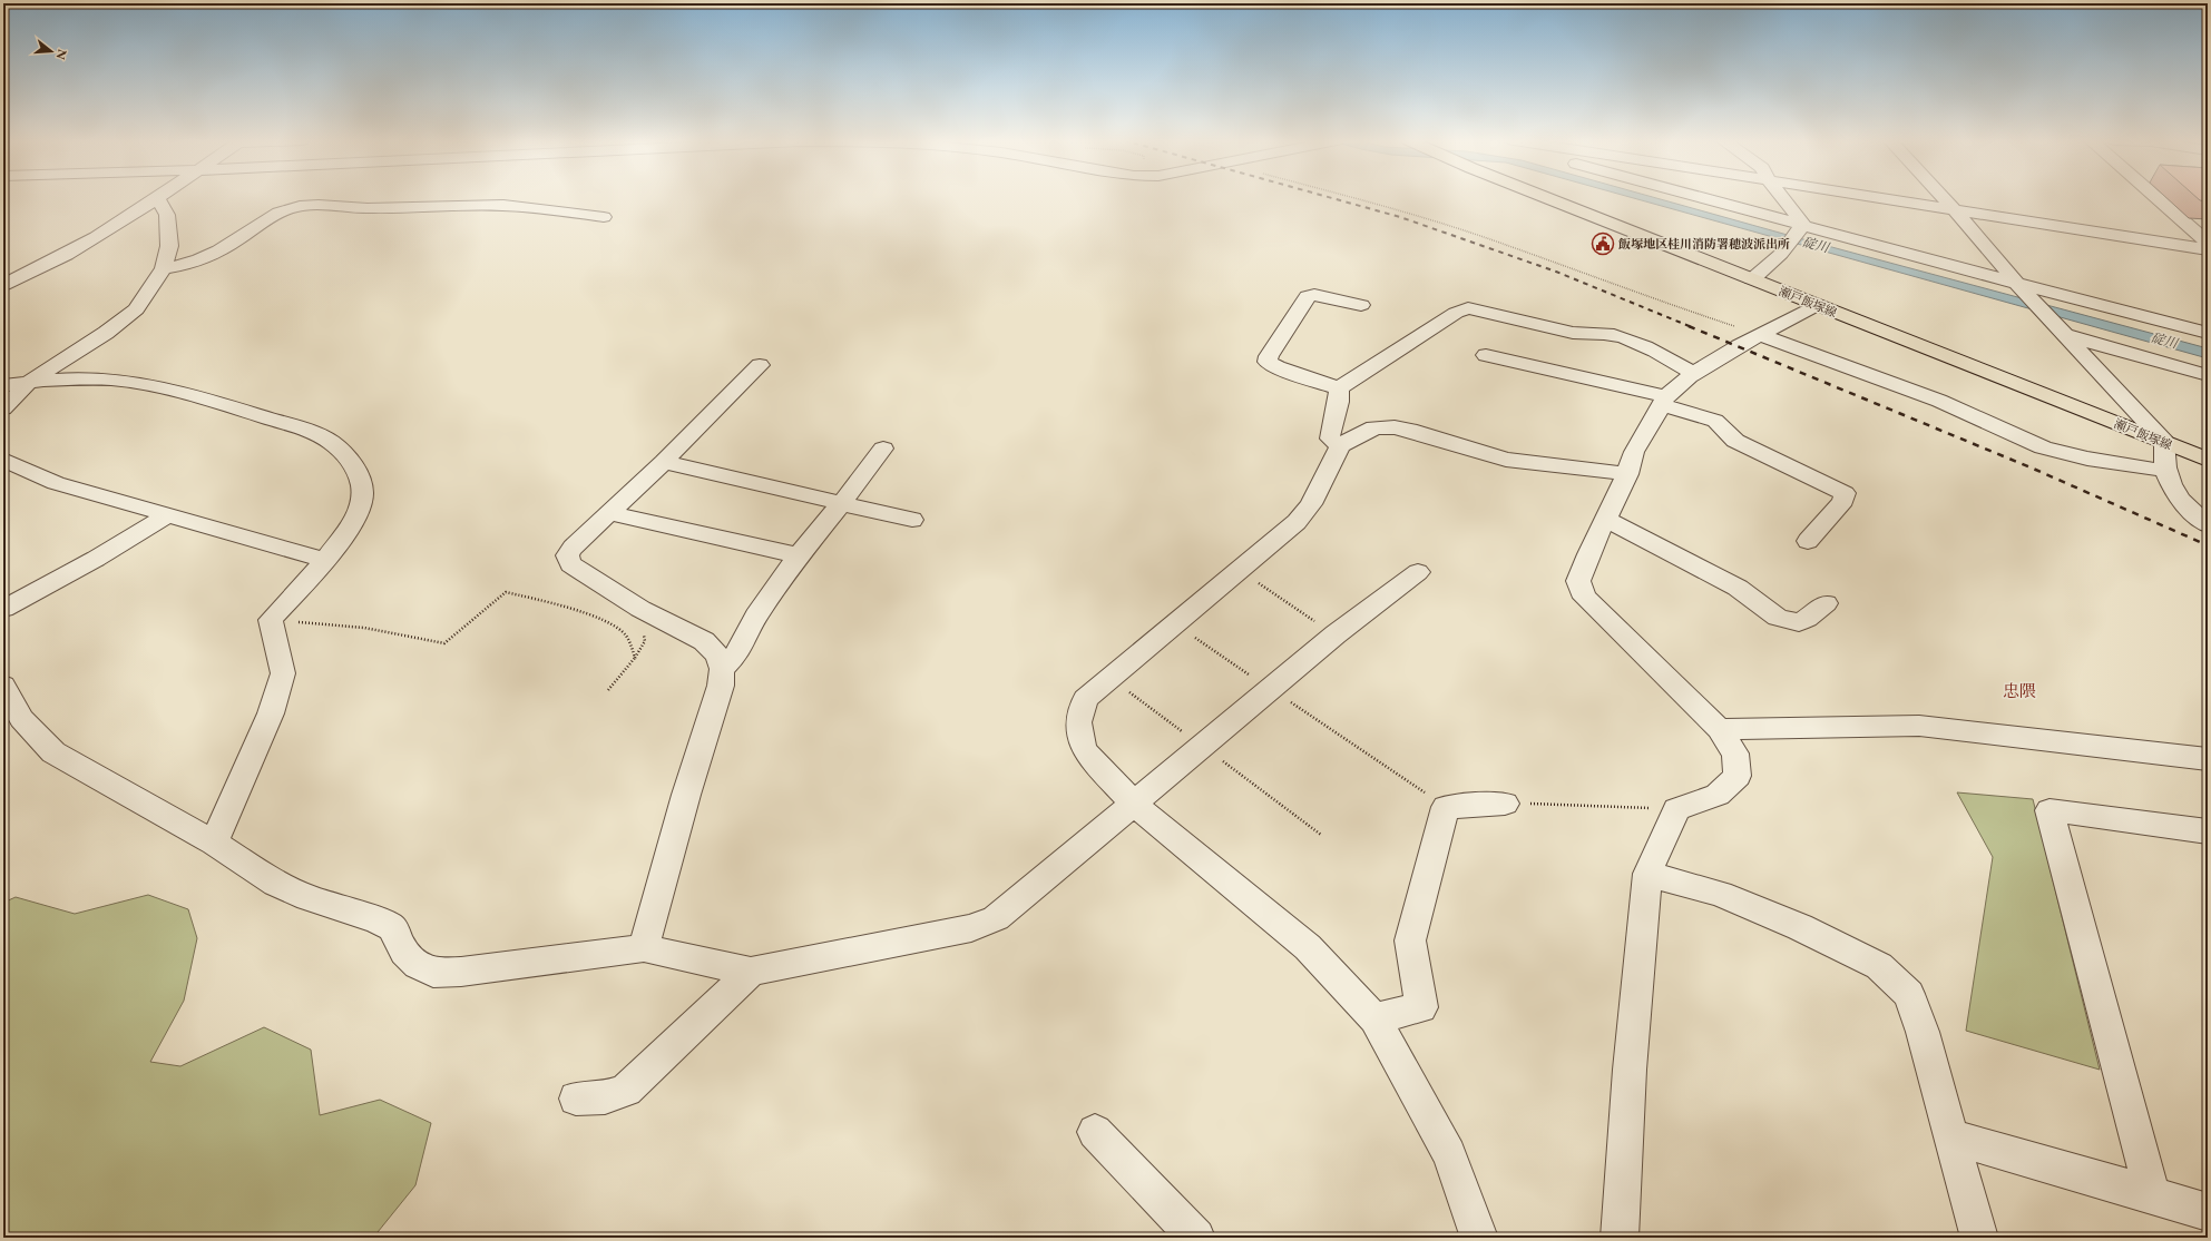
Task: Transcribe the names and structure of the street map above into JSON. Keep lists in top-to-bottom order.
{
  "streets": {
    "main road": ["瀬戸飯塚線"]
  },
  "districts": ["忠隈"],
  "water": ["碇川"],
  "places": {
    "public building": ["飯塚地区桂川消防署穂波派出所"]
  },
  "north": "right"
}
